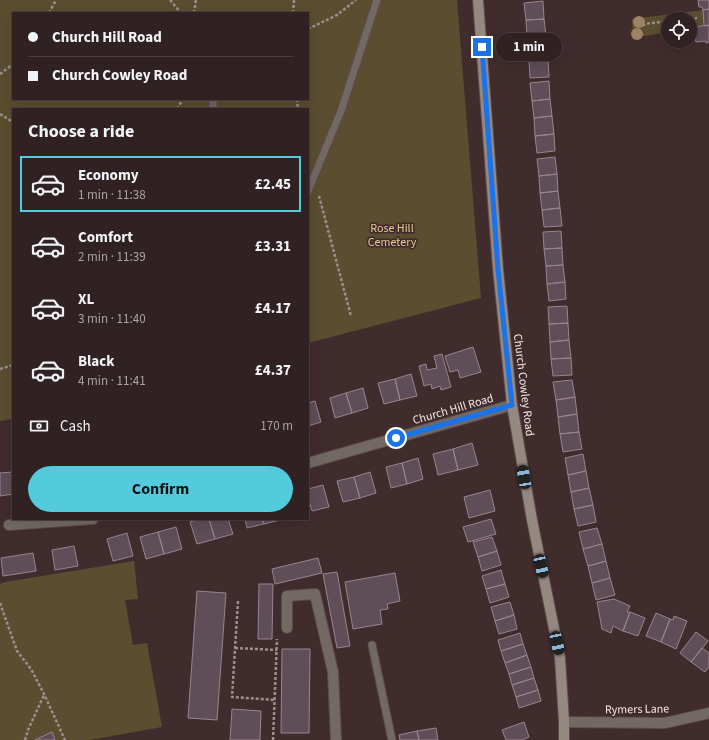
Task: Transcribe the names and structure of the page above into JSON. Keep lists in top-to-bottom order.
{
  "streets": {
    "main road": ["Church Cowley Road"],
    "street": ["Church Hill Road", "Rymers Lane"]
  },
  "crossings": [
    ["Church Cowley Road", "Church Hill Road"],
    ["Church Cowley Road", "Rymers Lane"]
  ],
  "parks": ["Rose Hill Cemetery"],
  "page": {
    "banner": ["Church Hill Road", "Church Cowley Road"],
    "bubble": "1 min",
    "heading": "Choose a ride",
    "list": [
      {
        "name": "Economy",
        "note": "1 min · 11:38",
        "value": "£2.45"
      },
      {
        "name": "Comfort",
        "note": "2 min · 11:39",
        "value": "£3.31"
      },
      {
        "name": "XL",
        "note": "3 min · 11:40",
        "value": "£4.17"
      },
      {
        "name": "Black",
        "note": "4 min · 11:41",
        "value": "£4.37"
      }
    ],
    "pay": ["Cash", "170 m"],
    "buttons": "Confirm"
  }
}
